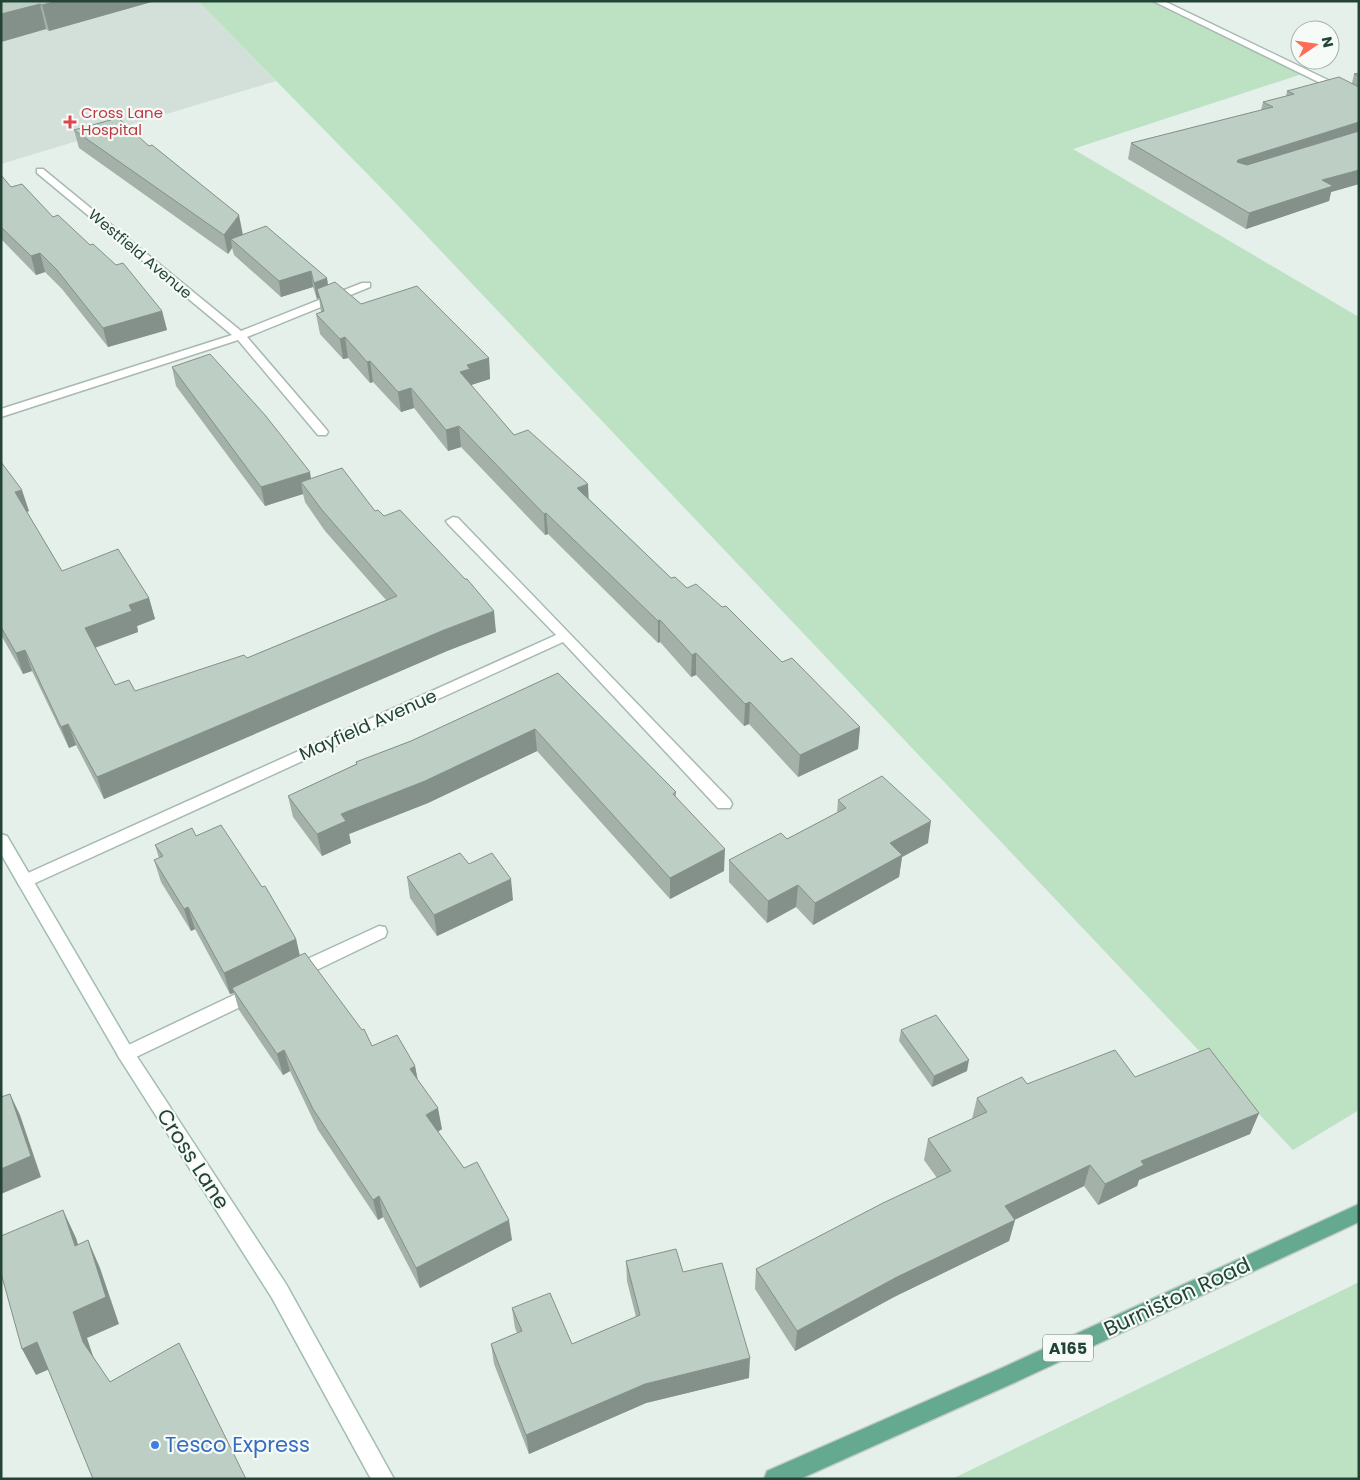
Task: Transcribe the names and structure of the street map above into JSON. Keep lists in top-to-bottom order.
{
  "streets": {
    "main road": ["Burniston Road", "A165"],
    "street": ["Westfield Avenue", "Mayfield Avenue", "Cross Lane"]
  },
  "crossings": [
    ["Mayfield Avenue", "Cross Lane"]
  ],
  "places": {
    "health": ["Cross Lane Hospital"],
    "other": ["Tesco Express"]
  },
  "north": "right"
}
